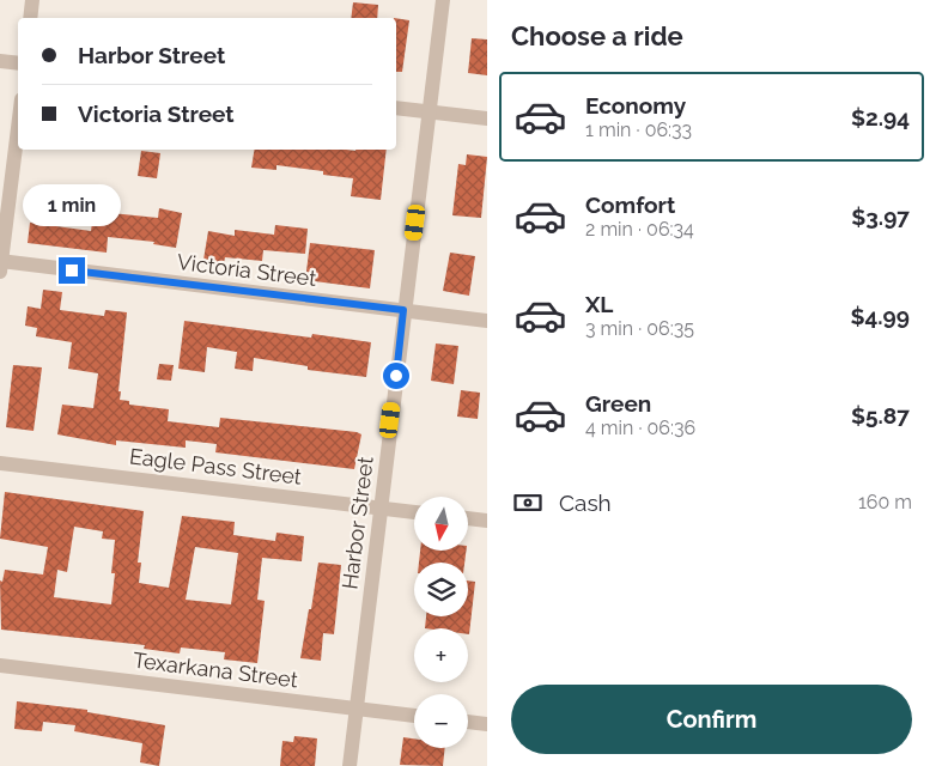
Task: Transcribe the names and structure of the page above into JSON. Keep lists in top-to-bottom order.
{
  "streets": {
    "street": [
      "Victoria Street",
      "Eagle Pass Street",
      "Harbor Street",
      "Texarkana Street"
    ]
  },
  "crossings": [
    ["Victoria Street", "Harbor Street"],
    ["Eagle Pass Street", "Harbor Street"],
    ["Harbor Street", "Texarkana Street"]
  ],
  "north": "bottom",
  "page": {
    "heading": "Choose a ride",
    "banner": ["Harbor Street", "Victoria Street"],
    "list": [
      {
        "name": "Economy",
        "note": "1 min · 06:33",
        "value": "$2.94"
      },
      {
        "name": "Comfort",
        "note": "2 min · 06:34",
        "value": "$3.97"
      },
      {
        "name": "XL",
        "note": "3 min · 06:35",
        "value": "$4.99"
      },
      {
        "name": "Green",
        "note": "4 min · 06:36",
        "value": "$5.87"
      }
    ],
    "bubble": "1 min",
    "pay": ["Cash", "160 m"],
    "map_buttons": ["+", "−"],
    "buttons": "Confirm"
  }
}
